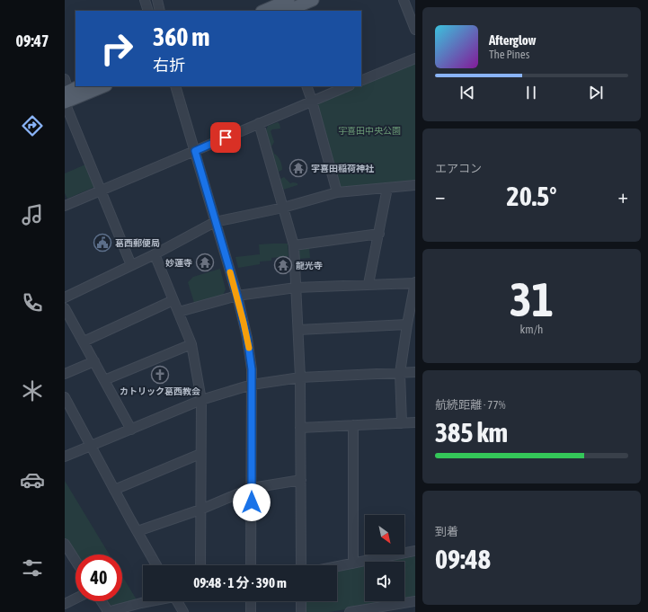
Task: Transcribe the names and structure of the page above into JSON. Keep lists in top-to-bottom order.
{
  "parks": ["宇喜田中央公園"],
  "places": {
    "temple": ["宇喜田稲荷神社", "妙蓮寺", "龍光寺"],
    "public building": ["葛西郵便局"],
    "church": ["カトリック葛西教会"]
  },
  "north": "bottom right",
  "page": {
    "tabs": "09:47",
    "turn": ["360 m", "右折"],
    "song": ["Afterglow", "The Pines"],
    "tile": [
      "エアコン",
      ["31", "km/h"],
      ["航続距離 · 77%", "385 km"],
      ["到着", "09:48"]
    ],
    "heat": ["−", "20.5°", "+"],
    "limit": "40",
    "trip": "09:48 · 1 分 · 390 m"
  }
}
